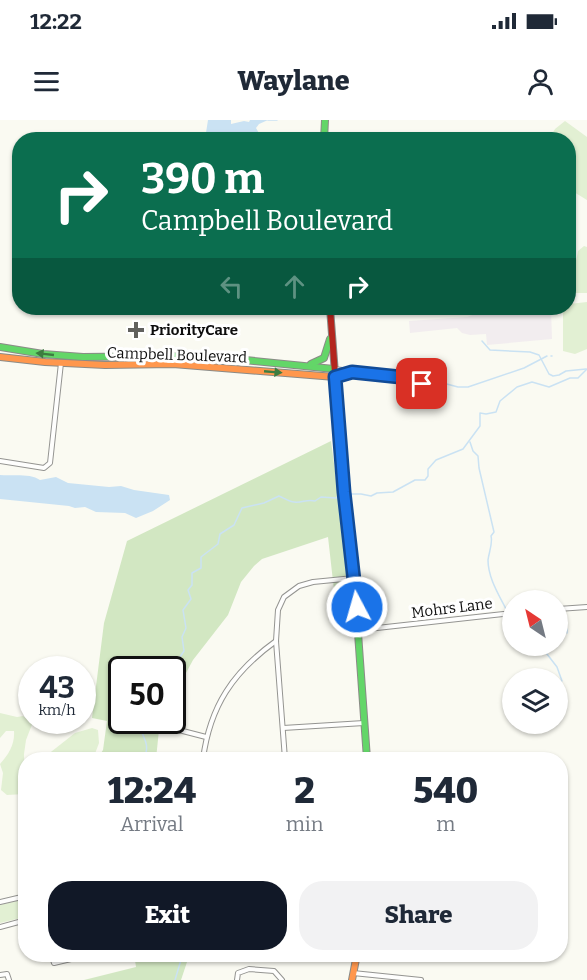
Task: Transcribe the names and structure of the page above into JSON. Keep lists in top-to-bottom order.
{
  "streets": {
    "main road": ["Campbell Boulevard"],
    "street": ["Mohrs Lane"]
  },
  "places": {
    "health": ["PriorityCare"]
  },
  "north": "top left",
  "page": {
    "status": "12:22",
    "header": "Waylane",
    "turn": ["390 m", "Campbell Boulevard"],
    "speed": "43 km/h",
    "limit": "50",
    "eta": [
      "12:24",
      "Arrival",
      "2",
      "min",
      "540",
      "m"
    ],
    "buttons": ["Exit", "Share"]
  }
}
